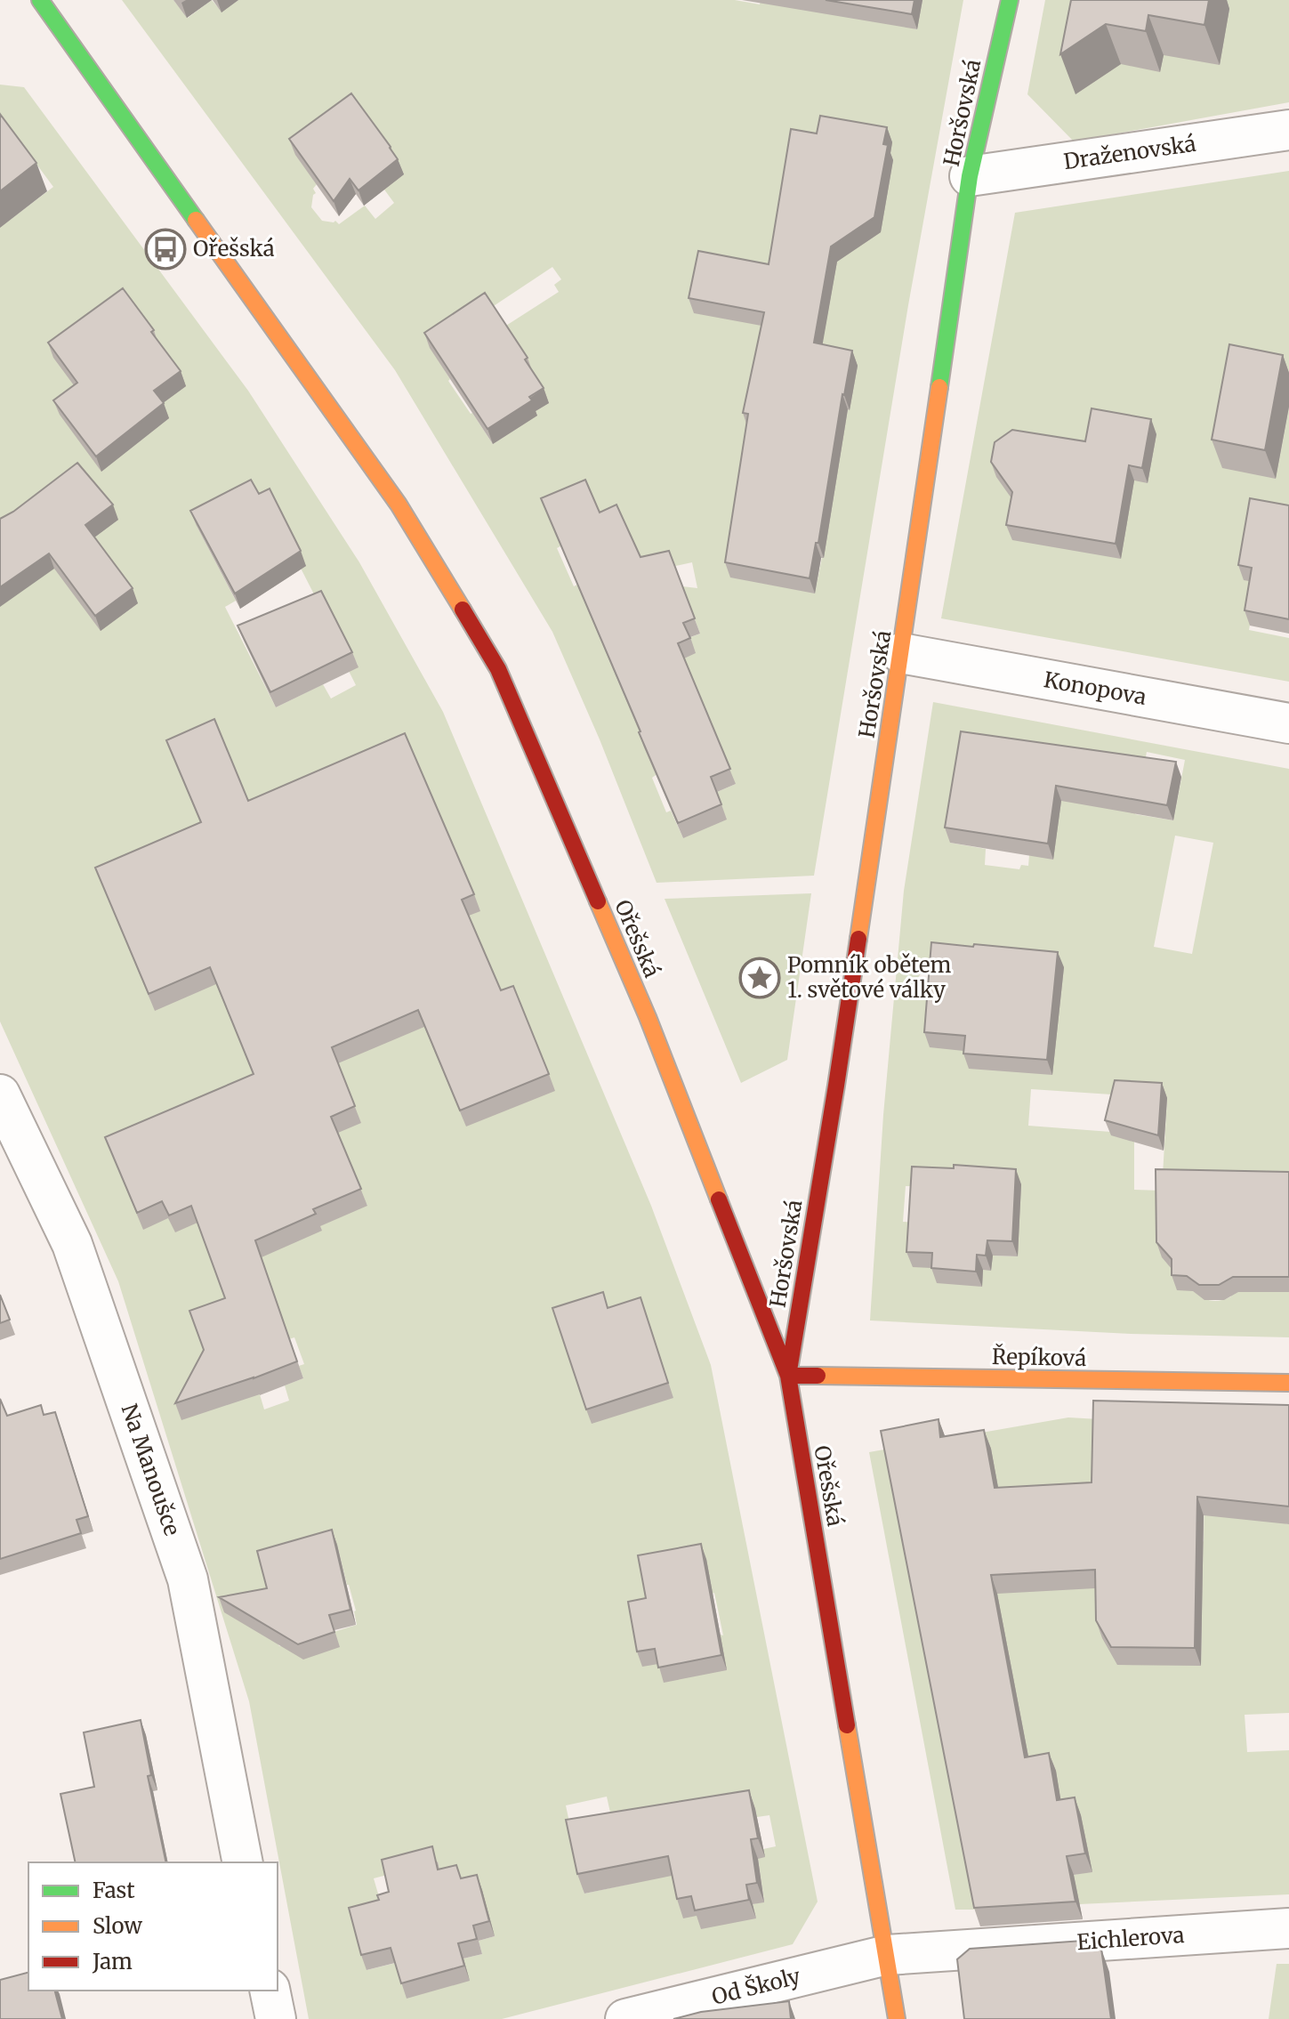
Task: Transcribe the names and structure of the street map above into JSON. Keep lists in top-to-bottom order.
{
  "streets": {
    "street": [
      "Horšovská",
      "Draženovská",
      "Konopova",
      "Ořešská",
      "Řepíková",
      "Na Manoušce",
      "Eichlerova",
      "Od Školy"
    ]
  },
  "crossings": [
    ["Horšovská", "Draženovská"],
    ["Horšovská", "Konopova"],
    ["Horšovská", "Ořešská"],
    ["Horšovská", "Řepíková"],
    ["Ořešská", "Řepíková"],
    ["Ořešská", "Eichlerova"],
    ["Ořešská", "Od Školy"],
    ["Eichlerova", "Od Školy"]
  ],
  "places": {
    "bus stop": ["Ořešská"],
    "place": ["Pomník obětem 1. světové války"]
  },
  "legend": ["Fast", "Slow", "Jam"]
}
